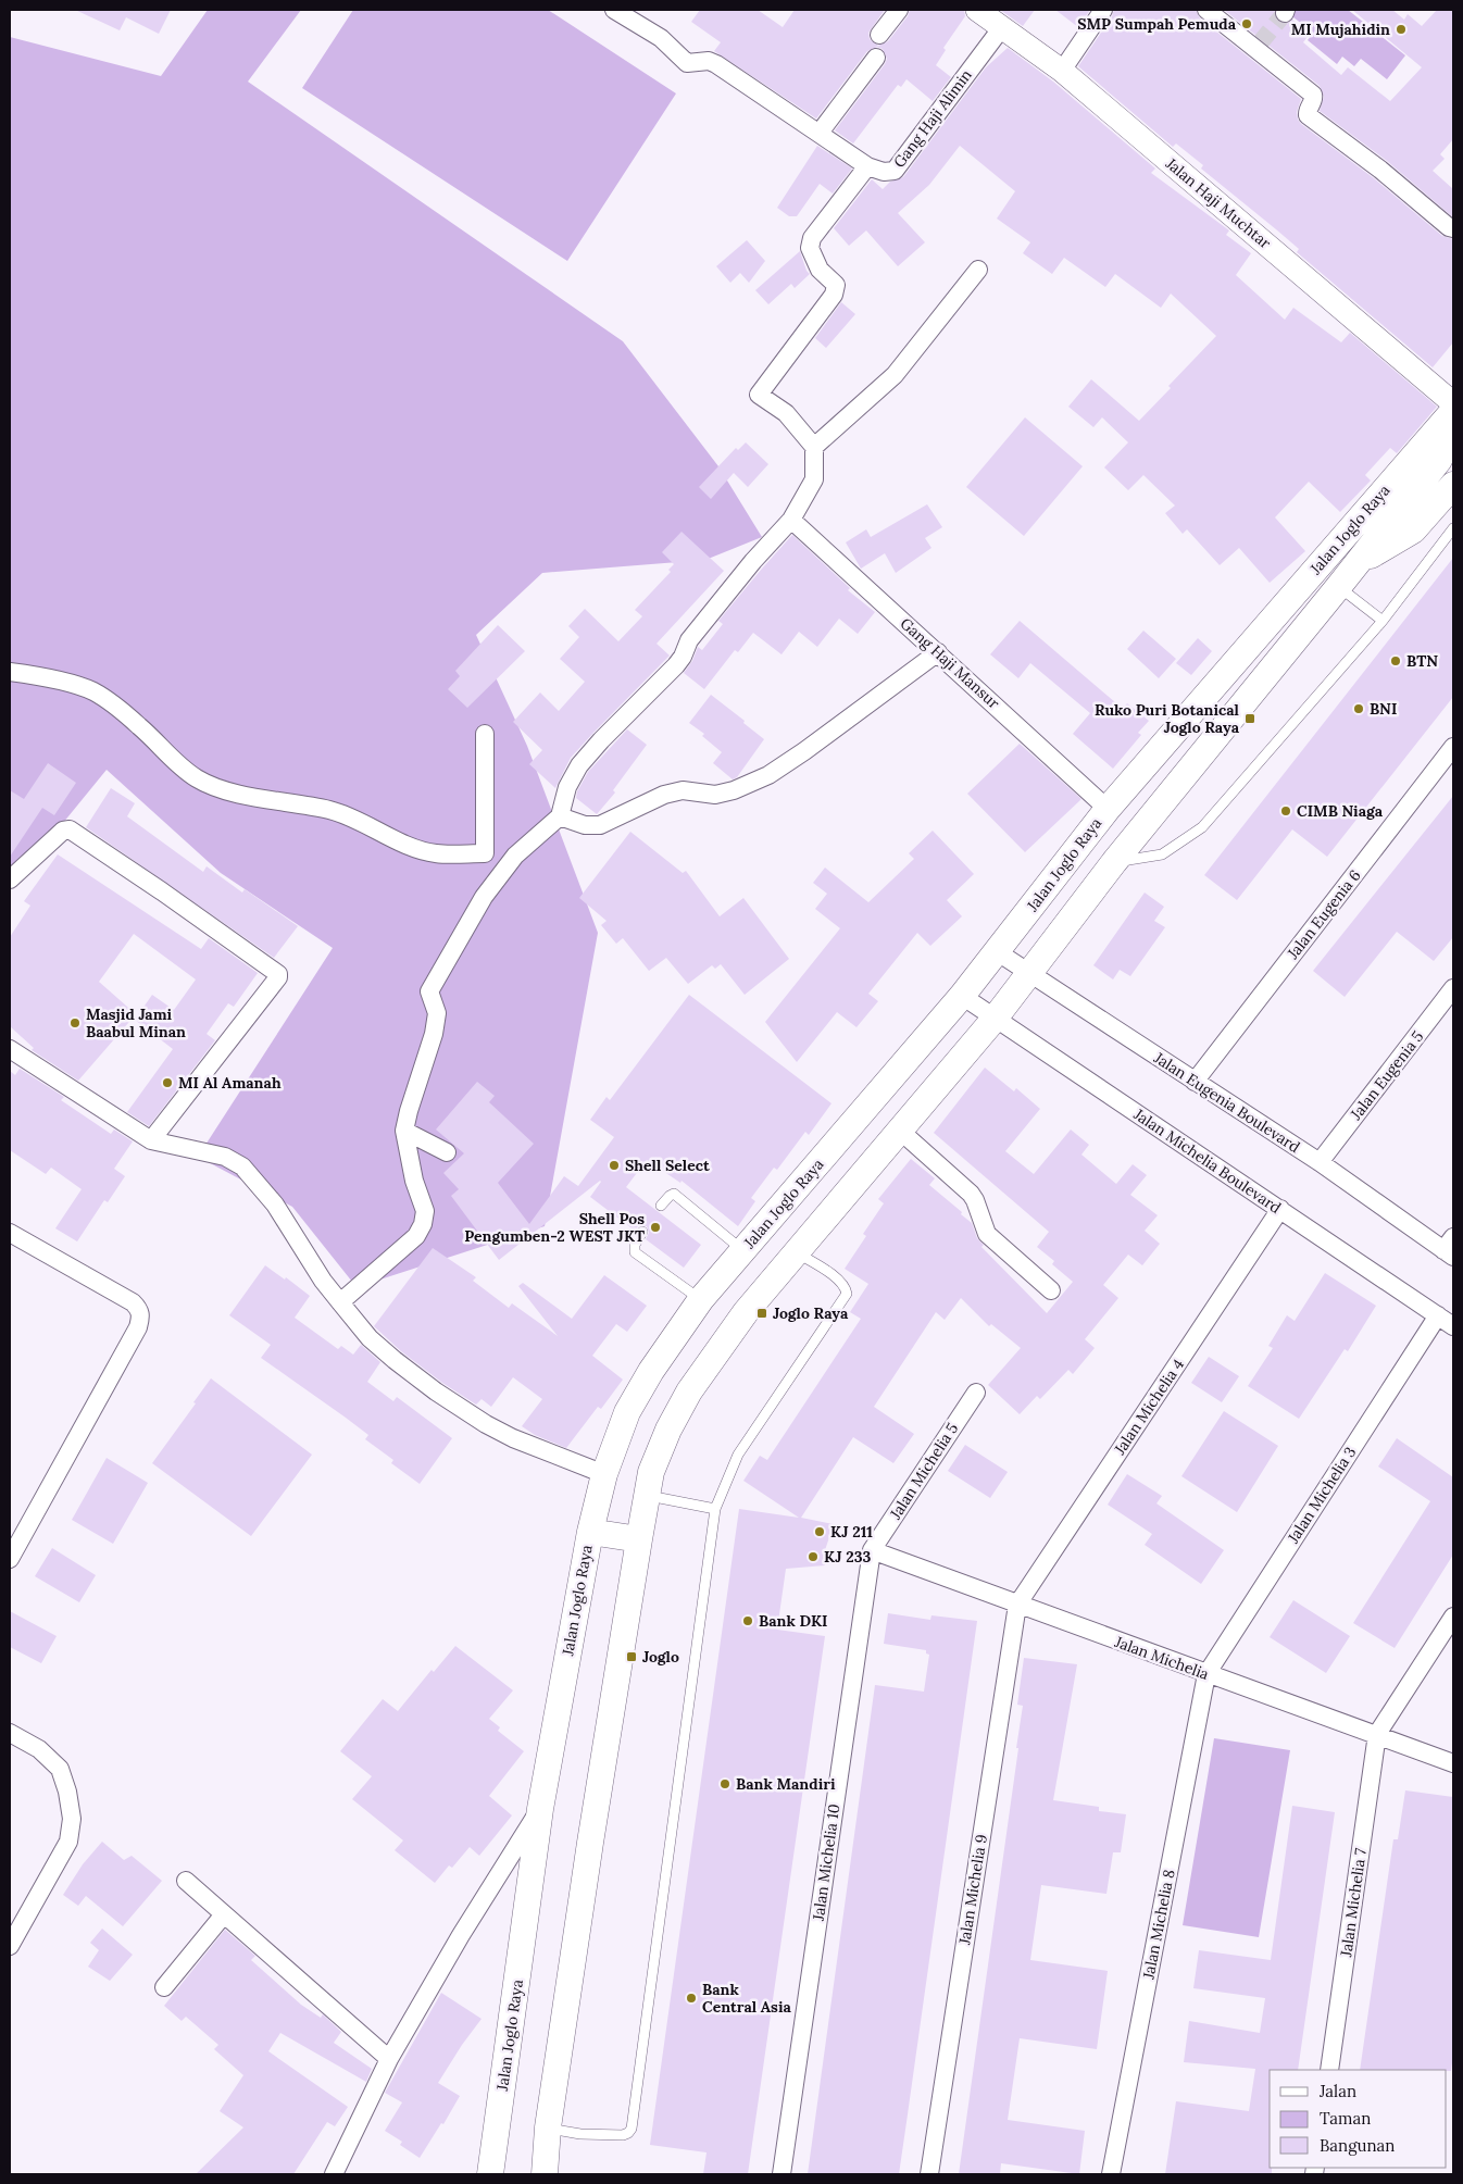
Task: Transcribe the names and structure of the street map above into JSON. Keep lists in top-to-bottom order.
{
  "streets": {
    "main road": ["Jalan Joglo Raya"],
    "street": [
      "Gang Haji Alimin",
      "Jalan Haji Muchtar",
      "Gang Haji Mansur",
      "Jalan Eugenia 6",
      "Jalan Eugenia 5",
      "Jalan Eugenia Boulevard",
      "Jalan Michelia Boulevard",
      "Jalan Michelia 4",
      "Jalan Michelia 5",
      "Jalan Michelia 3",
      "Jalan Michelia",
      "Jalan Michelia 10",
      "Jalan Michelia 9",
      "Jalan Michelia 7",
      "Jalan Michelia 8"
    ]
  },
  "crossings": [
    ["Gang Haji Alimin", "Jalan Haji Muchtar"],
    ["Jalan Joglo Raya", "Gang Haji Mansur"],
    ["Jalan Joglo Raya", "Jalan Eugenia Boulevard"],
    ["Jalan Joglo Raya", "Jalan Michelia Boulevard"],
    ["Jalan Eugenia 6", "Jalan Eugenia Boulevard"],
    ["Jalan Eugenia 5", "Jalan Eugenia Boulevard"],
    ["Jalan Michelia Boulevard", "Jalan Michelia 4"],
    ["Jalan Michelia Boulevard", "Jalan Michelia 3"],
    ["Jalan Michelia 4", "Jalan Michelia"],
    ["Jalan Michelia 4", "Jalan Michelia 9"],
    ["Jalan Michelia 5", "Jalan Michelia"],
    ["Jalan Michelia 5", "Jalan Michelia 10"],
    ["Jalan Michelia 3", "Jalan Michelia"],
    ["Jalan Michelia 3", "Jalan Michelia 8"],
    ["Jalan Michelia", "Jalan Michelia 10"],
    ["Jalan Michelia", "Jalan Michelia 9"],
    ["Jalan Michelia", "Jalan Michelia 7"],
    ["Jalan Michelia", "Jalan Michelia 8"]
  ],
  "places": {
    "other": [
      "SMP Sumpah Pemuda",
      "MI Mujahidin",
      "BTN",
      "BNI",
      "CIMB Niaga",
      "Masjid Jami Baabul Minan",
      "MI Al Amanah",
      "Shell Select",
      "Shell Pos Pengumben-2 WEST JKT",
      "KJ 211",
      "KJ 233",
      "Bank DKI",
      "Bank Mandiri",
      "Bank Central Asia"
    ],
    "transit": ["Ruko Puri Botanical Joglo Raya", "Joglo Raya", "Joglo"]
  },
  "legend": ["Jalan", "Taman", "Bangunan"]
}
